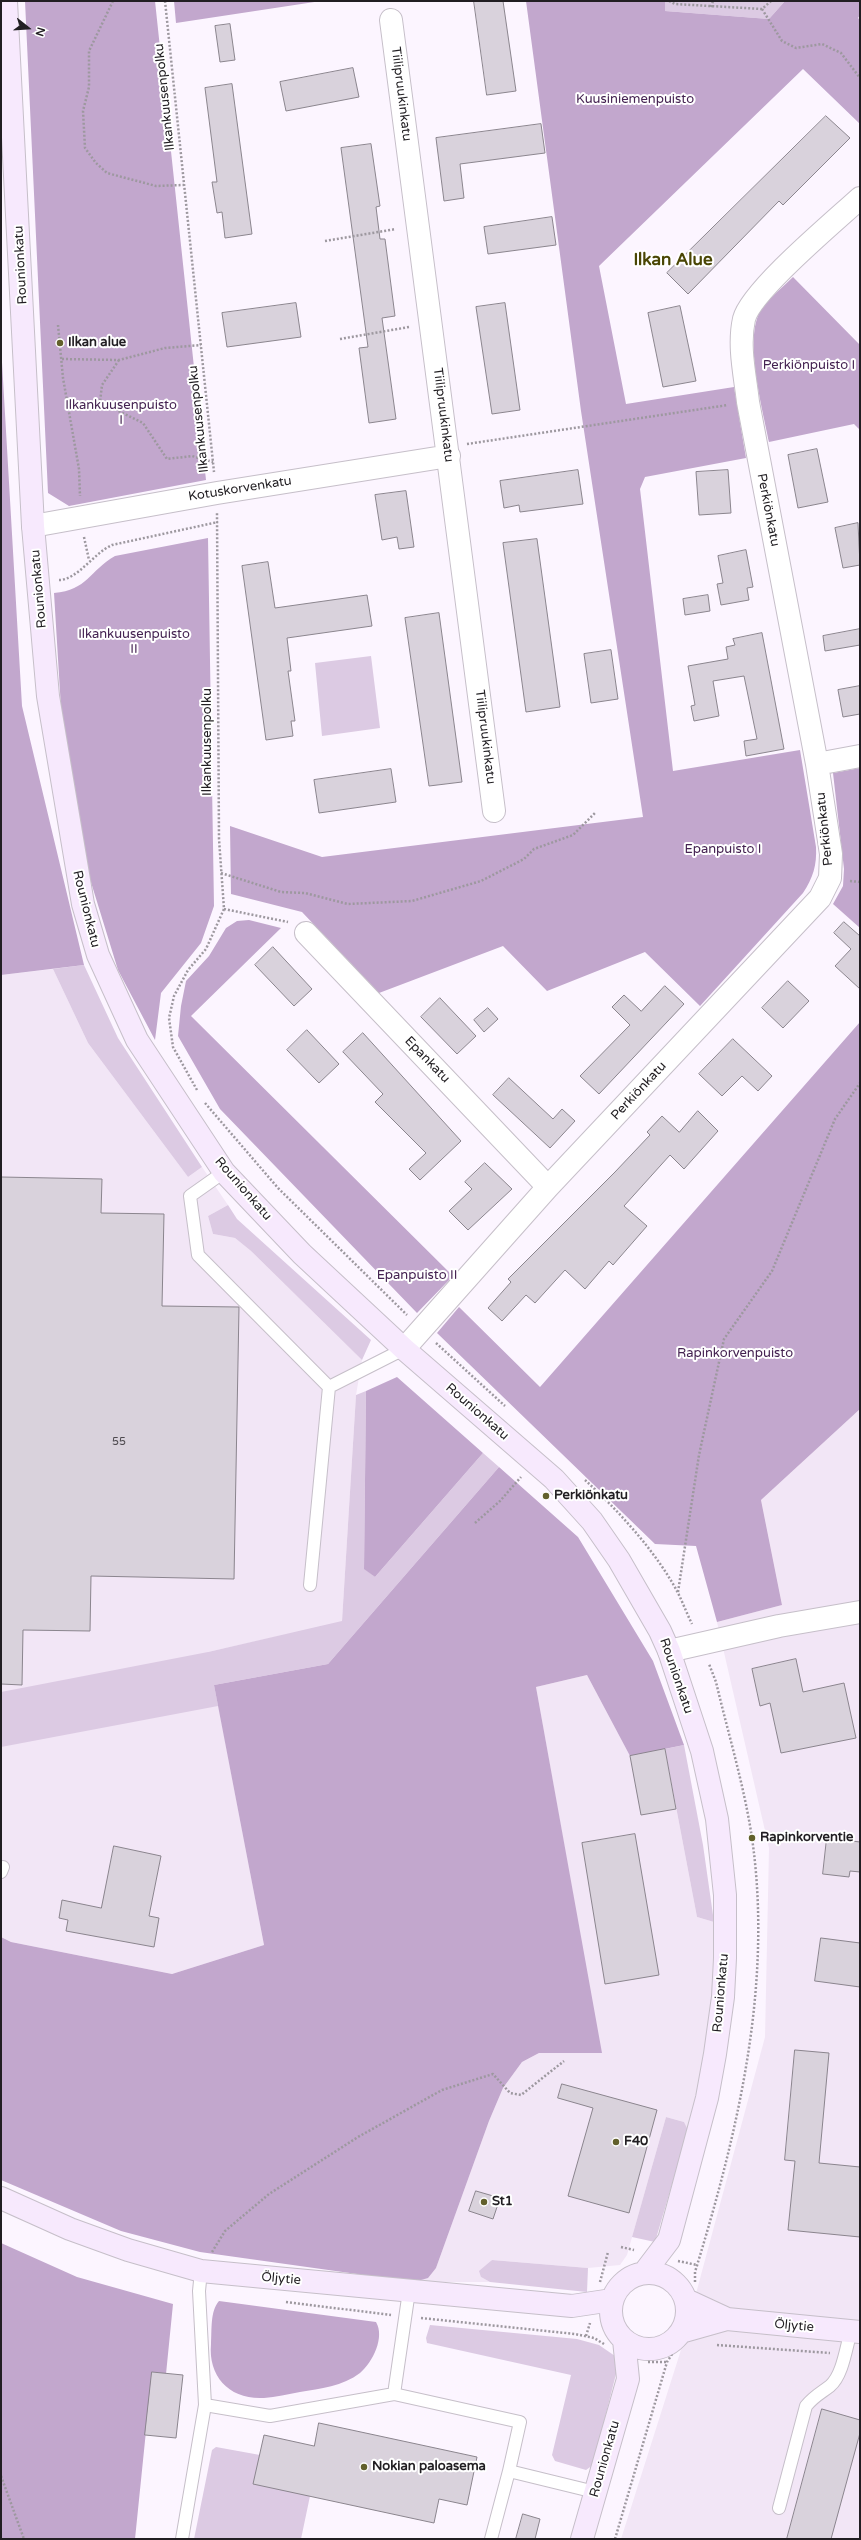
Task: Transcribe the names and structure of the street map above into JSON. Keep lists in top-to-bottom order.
{
  "streets": {
    "main road": ["Rounionkatu", "Öljytie"],
    "street": [
      "Tiilipruukinkatu",
      "Kotuskorvenkatu",
      "Perkiönkatu",
      "Epankatu"
    ],
    "path": ["Ilkankuusenpolku"]
  },
  "crossings": [
    ["Tiilipruukinkatu", "Kotuskorvenkatu"],
    ["Ilkankuusenpolku", "Kotuskorvenkatu"],
    ["Rounionkatu", "Kotuskorvenkatu"],
    ["Rounionkatu", "Perkiönkatu"],
    ["Rounionkatu", "Öljytie"],
    ["Perkiönkatu", "Epankatu"]
  ],
  "districts": ["Ilkan Alue"],
  "parks": [
    "Kuusiniemenpuisto",
    "Perkiönpuisto I",
    "Ilkankuusenpuisto I",
    "Ilkankuusenpuisto II",
    "Epanpuisto I",
    "Epanpuisto II",
    "Rapinkorvenpuisto"
  ],
  "places": [
    "Ilkan alue",
    "Perkiönkatu",
    "Rapinkorventie",
    "F40",
    "St1",
    "Nokian paloasema"
  ],
  "house_numbers": ["55"],
  "north": "right"
}
